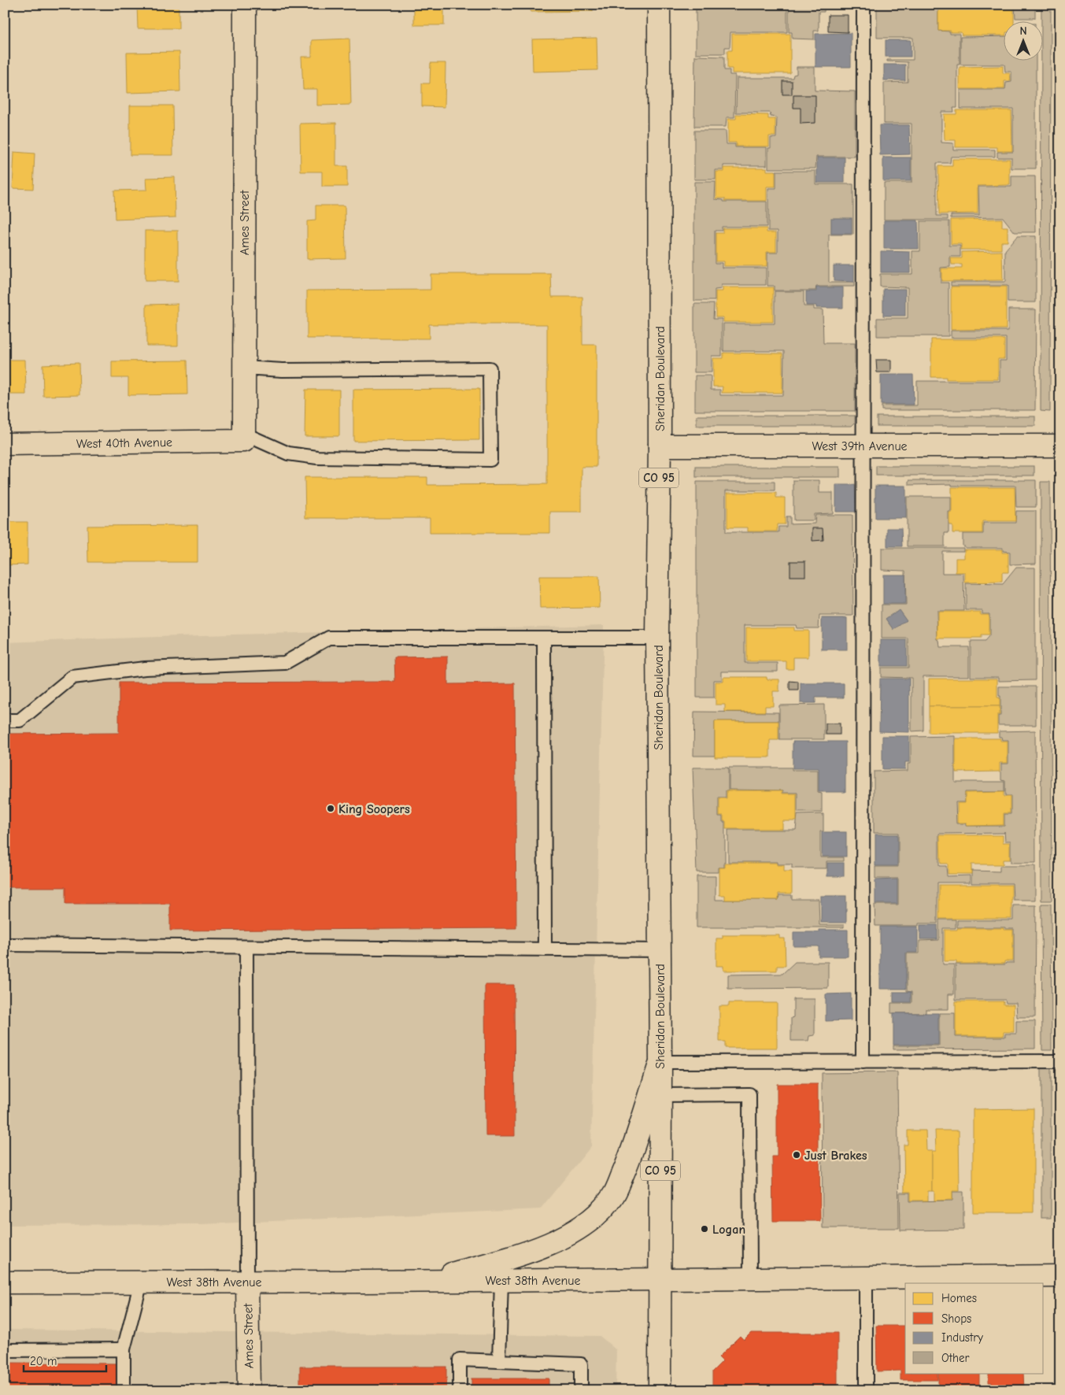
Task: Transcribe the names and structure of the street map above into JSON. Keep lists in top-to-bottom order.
{
  "streets": {
    "main road": [
      "Ames Street",
      "Sheridan Boulevard",
      "West 40th Avenue",
      "West 39th Avenue",
      "CO 95",
      "West 38th Avenue"
    ]
  },
  "crossings": [
    ["Ames Street", "West 40th Avenue"],
    ["Ames Street", "West 38th Avenue"],
    ["Sheridan Boulevard", "West 39th Avenue"],
    ["Sheridan Boulevard", "West 38th Avenue"]
  ],
  "places": ["King Soopers", "Just Brakes", "Logan"],
  "legend": [
    "Homes",
    "Shops",
    "Industry",
    "Other"
  ],
  "scale_bar": "20 m",
  "north": "top"
}
